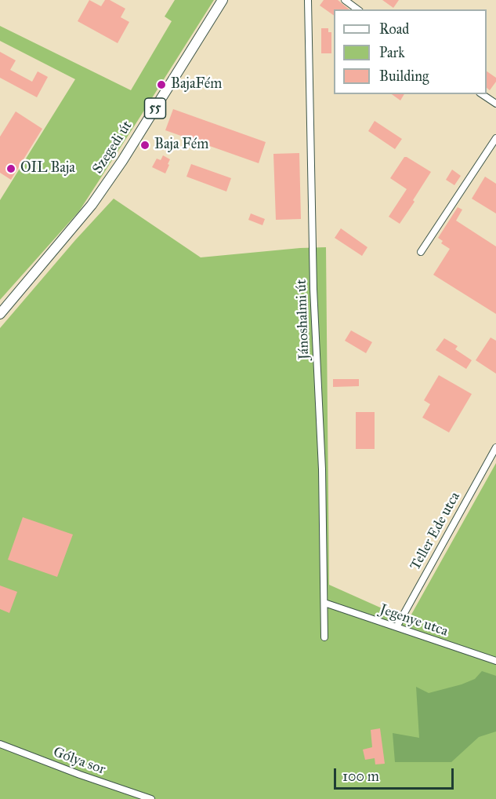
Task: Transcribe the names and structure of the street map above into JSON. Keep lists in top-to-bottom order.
{
  "streets": {
    "main road": ["55", "Szegedi út"],
    "street": [
      "Jánoshalmi út",
      "Teller Ede utca",
      "Jegenye utca",
      "Gólya sor"
    ]
  },
  "crossings": [
    ["Jánoshalmi út", "Jegenye utca"],
    ["Teller Ede utca", "Jegenye utca"]
  ],
  "places": ["BajaFém", "Baja Fém", "OIL Baja"],
  "legend": ["Road", "Park", "Building"],
  "scale_bar": "100 m"
}
